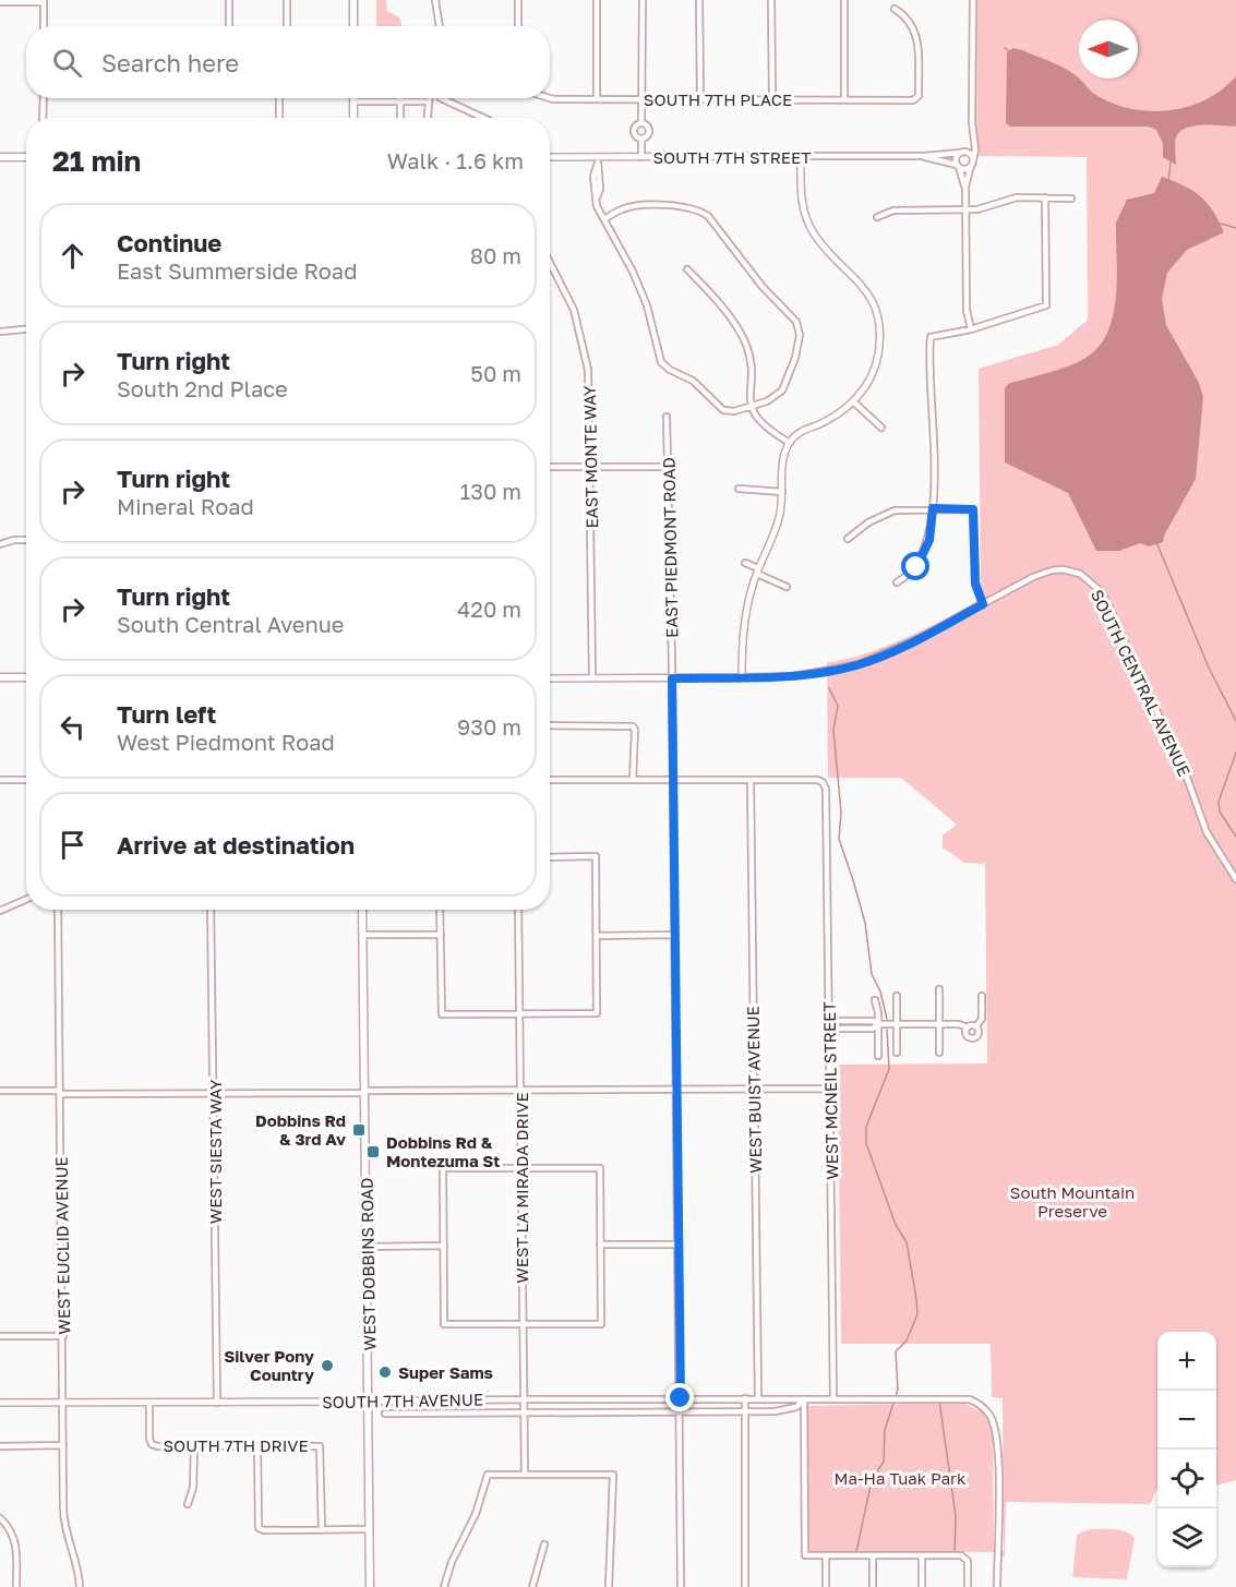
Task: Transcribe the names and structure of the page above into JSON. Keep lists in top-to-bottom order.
{
  "streets": {
    "main road": ["WEST DOBBINS ROAD"],
    "street": [
      "SOUTH 7TH PLACE",
      "SOUTH 7TH STREET",
      "EAST MONTE WAY",
      "EAST PIEDMONT ROAD",
      "SOUTH CENTRAL AVENUE",
      "WEST BUIST AVENUE",
      "WEST MCNEIL STREET",
      "WEST SIESTA WAY",
      "WEST LA MIRADA DRIVE",
      "WEST EUCLID AVENUE",
      "SOUTH 7TH AVENUE",
      "SOUTH 7TH DRIVE"
    ]
  },
  "crossings": [
    ["EAST MONTE WAY", "SOUTH CENTRAL AVENUE"],
    ["EAST PIEDMONT ROAD", "SOUTH CENTRAL AVENUE"],
    ["EAST PIEDMONT ROAD", "SOUTH 7TH AVENUE"],
    ["WEST BUIST AVENUE", "WEST MCNEIL STREET"],
    ["WEST BUIST AVENUE", "SOUTH 7TH AVENUE"],
    ["WEST MCNEIL STREET", "SOUTH 7TH AVENUE"],
    ["WEST SIESTA WAY", "SOUTH 7TH AVENUE"],
    ["WEST LA MIRADA DRIVE", "SOUTH 7TH AVENUE"],
    ["WEST EUCLID AVENUE", "SOUTH 7TH AVENUE"],
    ["WEST DOBBINS ROAD", "SOUTH 7TH AVENUE"],
    ["SOUTH 7TH AVENUE", "SOUTH 7TH DRIVE"]
  ],
  "parks": ["South Mountain Preserve", "Ma-Ha Tuak Park"],
  "places": {
    "transit": ["Dobbins Rd & 3rd Av", "Dobbins Rd & Montezuma St"],
    "other": ["Silver Pony Country", "Super Sams"]
  },
  "north": "left",
  "page": {
    "search": "Search here",
    "heading": ["21 min", "Walk · 1.6 km"],
    "list": [
      ["Continue", "East Summerside Road", "80 m"],
      ["Turn right", "South 2nd Place", "50 m"],
      ["Turn right", "Mineral Road", "130 m"],
      ["Turn right", "South Central Avenue", "420 m"],
      ["Turn left", "West Piedmont Road", "930 m"],
      "Arrive at destination"
    ],
    "map_buttons": ["+", "−"]
  }
}
